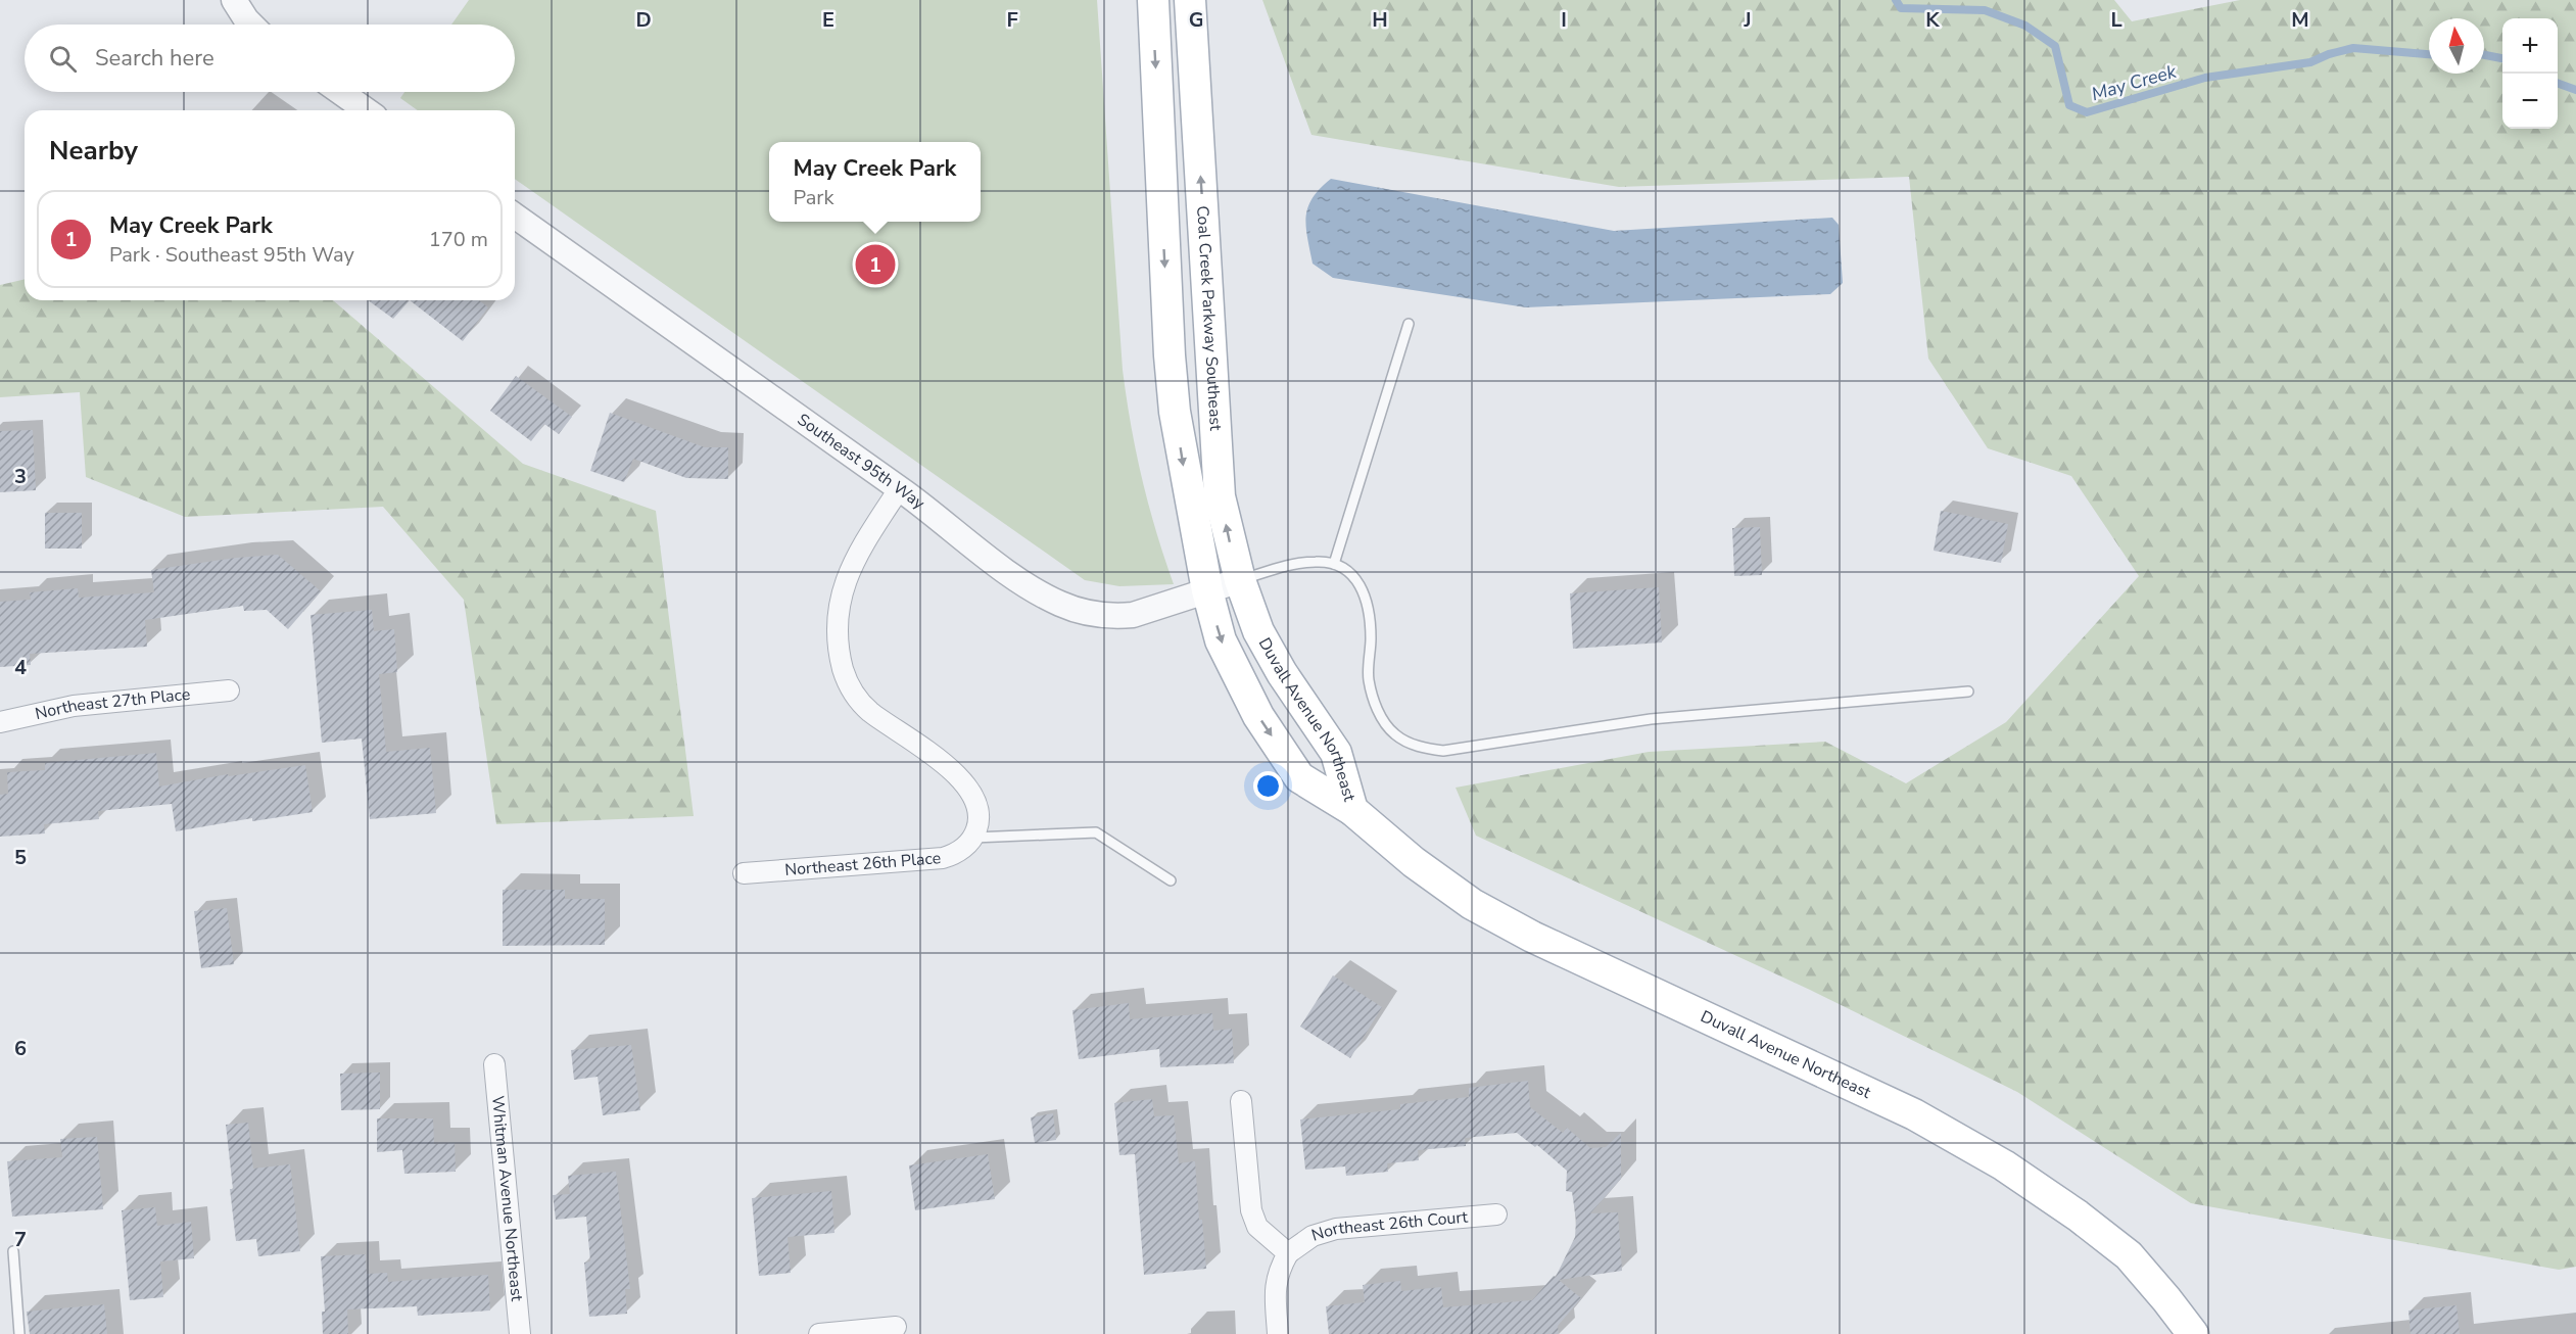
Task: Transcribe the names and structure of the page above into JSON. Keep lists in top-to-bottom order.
{
  "streets": {
    "main road": ["Coal Creek Parkway Southeast", "Duvall Avenue Northeast"],
    "street": [
      "Southeast 95th Way",
      "Northeast 27th Place",
      "Northeast 26th Place",
      "Whitman Avenue Northeast",
      "Northeast 26th Court"
    ]
  },
  "crossings": [
    ["Coal Creek Parkway Southeast", "Southeast 95th Way"],
    ["Coal Creek Parkway Southeast", "Duvall Avenue Northeast"],
    ["Southeast 95th Way", "Duvall Avenue Northeast"]
  ],
  "water": ["May Creek"],
  "north": "top",
  "page": {
    "map_buttons": ["+", "−"],
    "search": "Search here",
    "heading": "Nearby",
    "popup": ["May Creek Park", "Park"],
    "list": [
      {
        "mark": "1",
        "name": "May Creek Park",
        "note": "Park · Southeast 95th Way",
        "value": "170 m"
      }
    ],
    "pins": "1"
  },
  "grid": {
    "columns": [
      "D",
      "E",
      "F",
      "G",
      "H",
      "I",
      "J",
      "K",
      "L",
      "M"
    ],
    "rows": [
      "3",
      "4",
      "5",
      "6",
      "7"
    ]
  }
}
